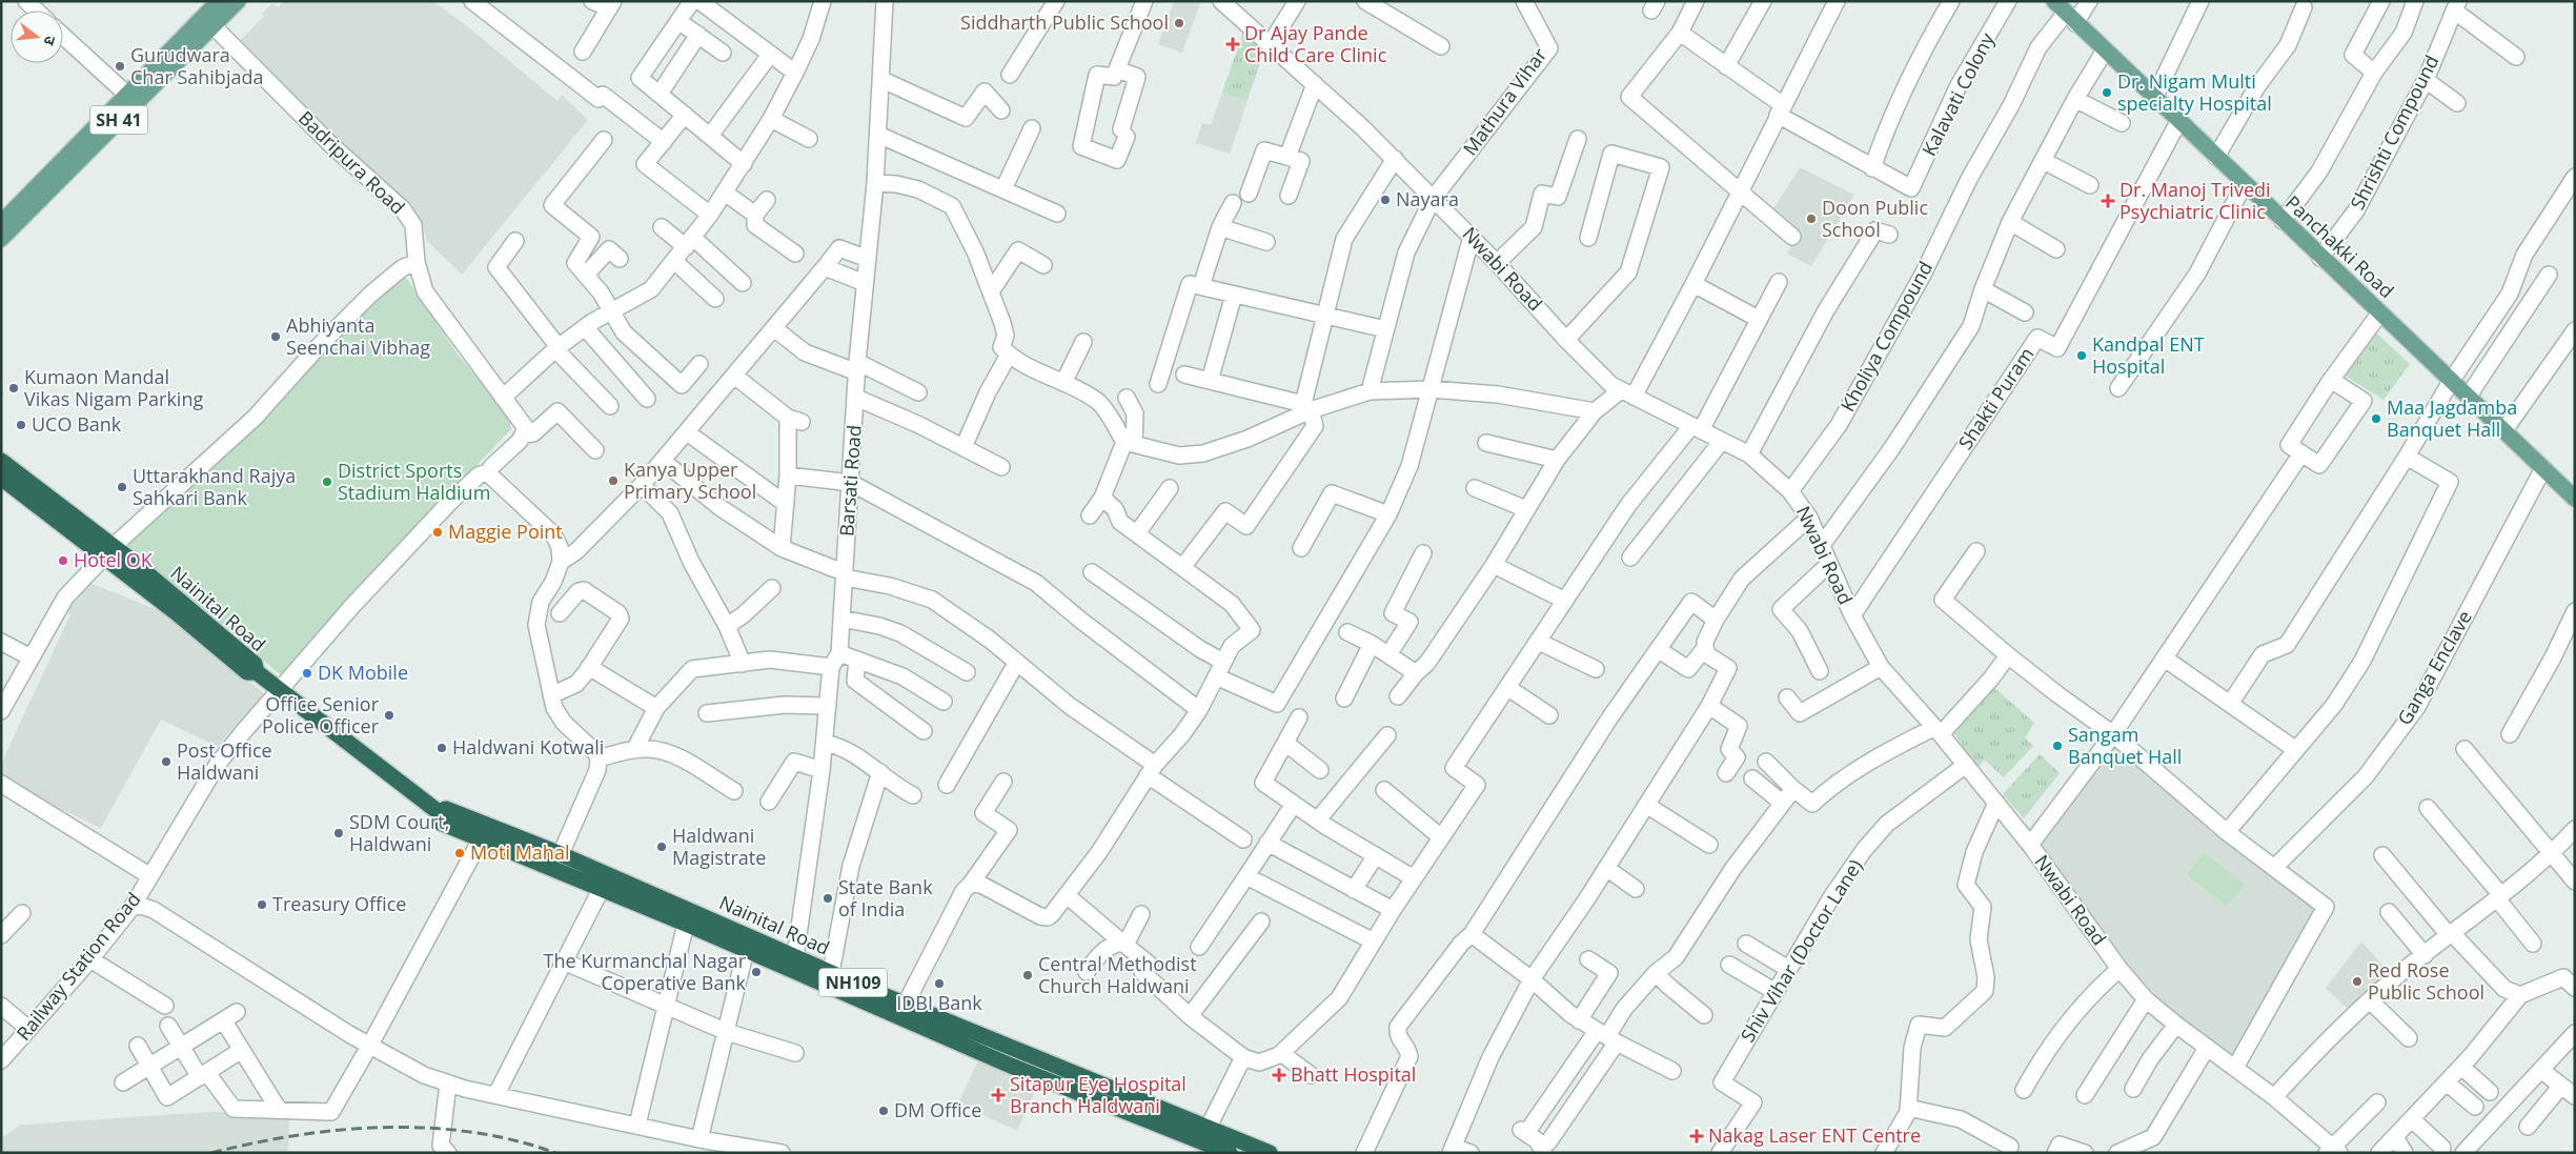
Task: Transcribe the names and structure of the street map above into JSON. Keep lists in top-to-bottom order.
{
  "streets": {
    "highway": ["Nainital Road", "NH109"],
    "main road": ["SH 41", "Panchakki Road"],
    "street": [
      "Kalavati Colony",
      "Mathura Vihar",
      "Shrishti Compound",
      "Badripura Road",
      "Nwabi Road",
      "Kholiya Compound",
      "Shakti Puram",
      "Barsati Road",
      "Ganga Enclave",
      "Shiv Vihar (Doctor Lane)",
      "Railway Station Road"
    ]
  },
  "crossings": [
    ["Mathura Vihar", "Nwabi Road"],
    ["SH 41", "Badripura Road"],
    ["Shrishti Compound", "Panchakki Road"],
    ["Panchakki Road", "Kholiya Compound"],
    ["Panchakki Road", "Shakti Puram"],
    ["Panchakki Road", "Ganga Enclave"],
    ["Nwabi Road", "Kholiya Compound"],
    ["Nwabi Road", "Shakti Puram"],
    ["Nwabi Road", "Shiv Vihar (Doctor Lane)"],
    ["Barsati Road", "Nainital Road"],
    ["Nainital Road", "Railway Station Road"]
  ],
  "places": {
    "other": [
      "Siddharth Public School",
      "Gurudwara Char Sahibjada",
      "Dr. Nigam Multi specialty Hospital",
      "Nayara",
      "Doon Public School",
      "Abhiyanta Seenchai Vibhag",
      "Kandpal ENT Hospital",
      "Kumaon Mandal Vikas Nigam Parking",
      "Maa Jagdamba Banquet Hall",
      "UCO Bank",
      "Kanya Upper Primary School",
      "District Sports Stadium Haldium",
      "Uttarakhand Rajya Sahkari Bank",
      "Maggie Point",
      "Hotel OK",
      "DK Mobile",
      "Office Senior Police Officer",
      "Sangam Banquet Hall",
      "Haldwani Kotwali",
      "Post Office Haldwani",
      "SDM Court, Haldwani",
      "Haldwani Magistrate",
      "Moti Mahal",
      "State Bank of India",
      "Treasury Office",
      "The Kurmanchal Nagar Coperative Bank",
      "Central Methodist Church Haldwani",
      "Red Rose Public School",
      "IDBI Bank",
      "DM Office"
    ],
    "health": [
      "Dr Ajay Pande Child Care Clinic",
      "Dr. Manoj Trivedi Psychiatric Clinic",
      "Bhatt Hospital",
      "Sitapur Eye Hospital Branch Haldwani",
      "Nakag Laser ENT Centre"
    ]
  },
  "north": "right"
}
